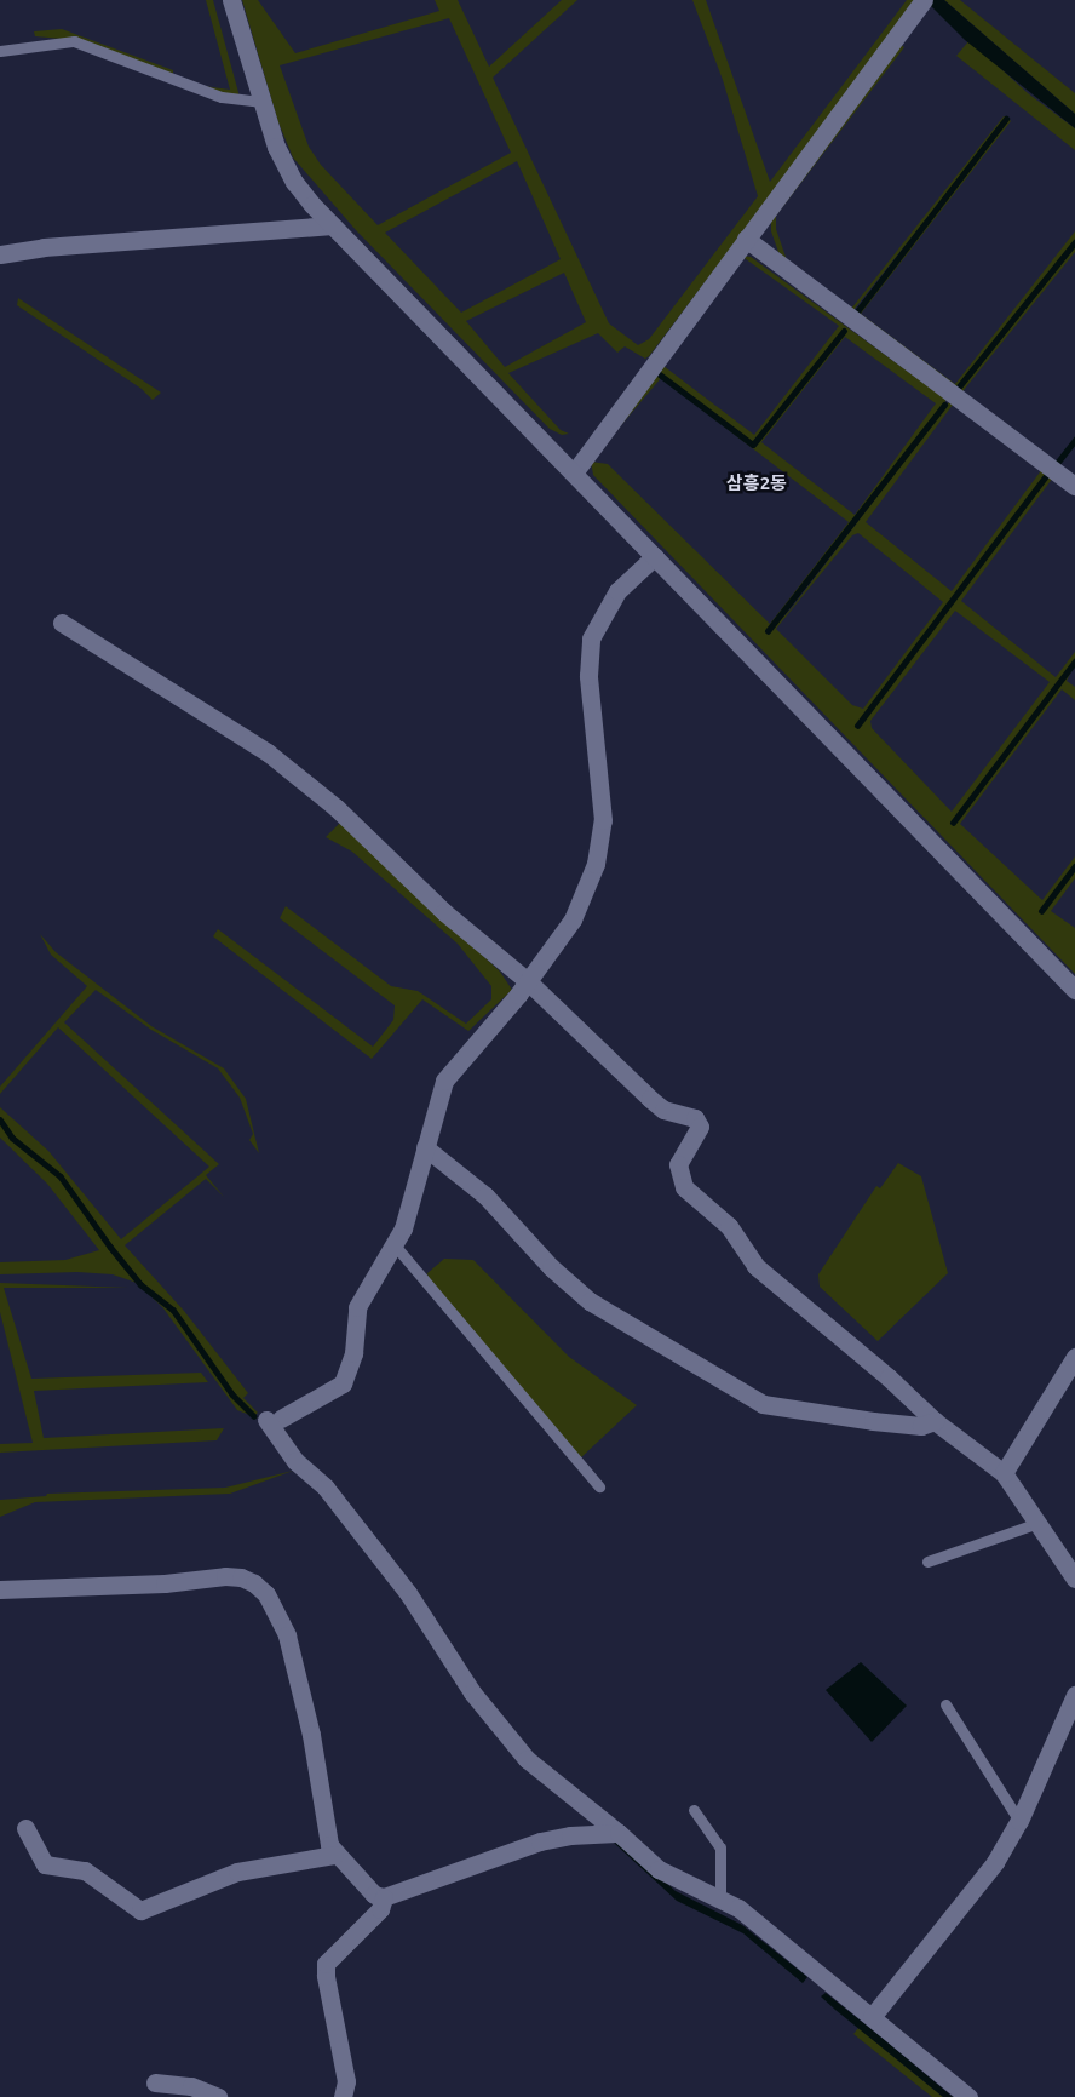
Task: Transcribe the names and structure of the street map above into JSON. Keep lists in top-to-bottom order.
{
  "districts": ["삼흥2동"]
}
